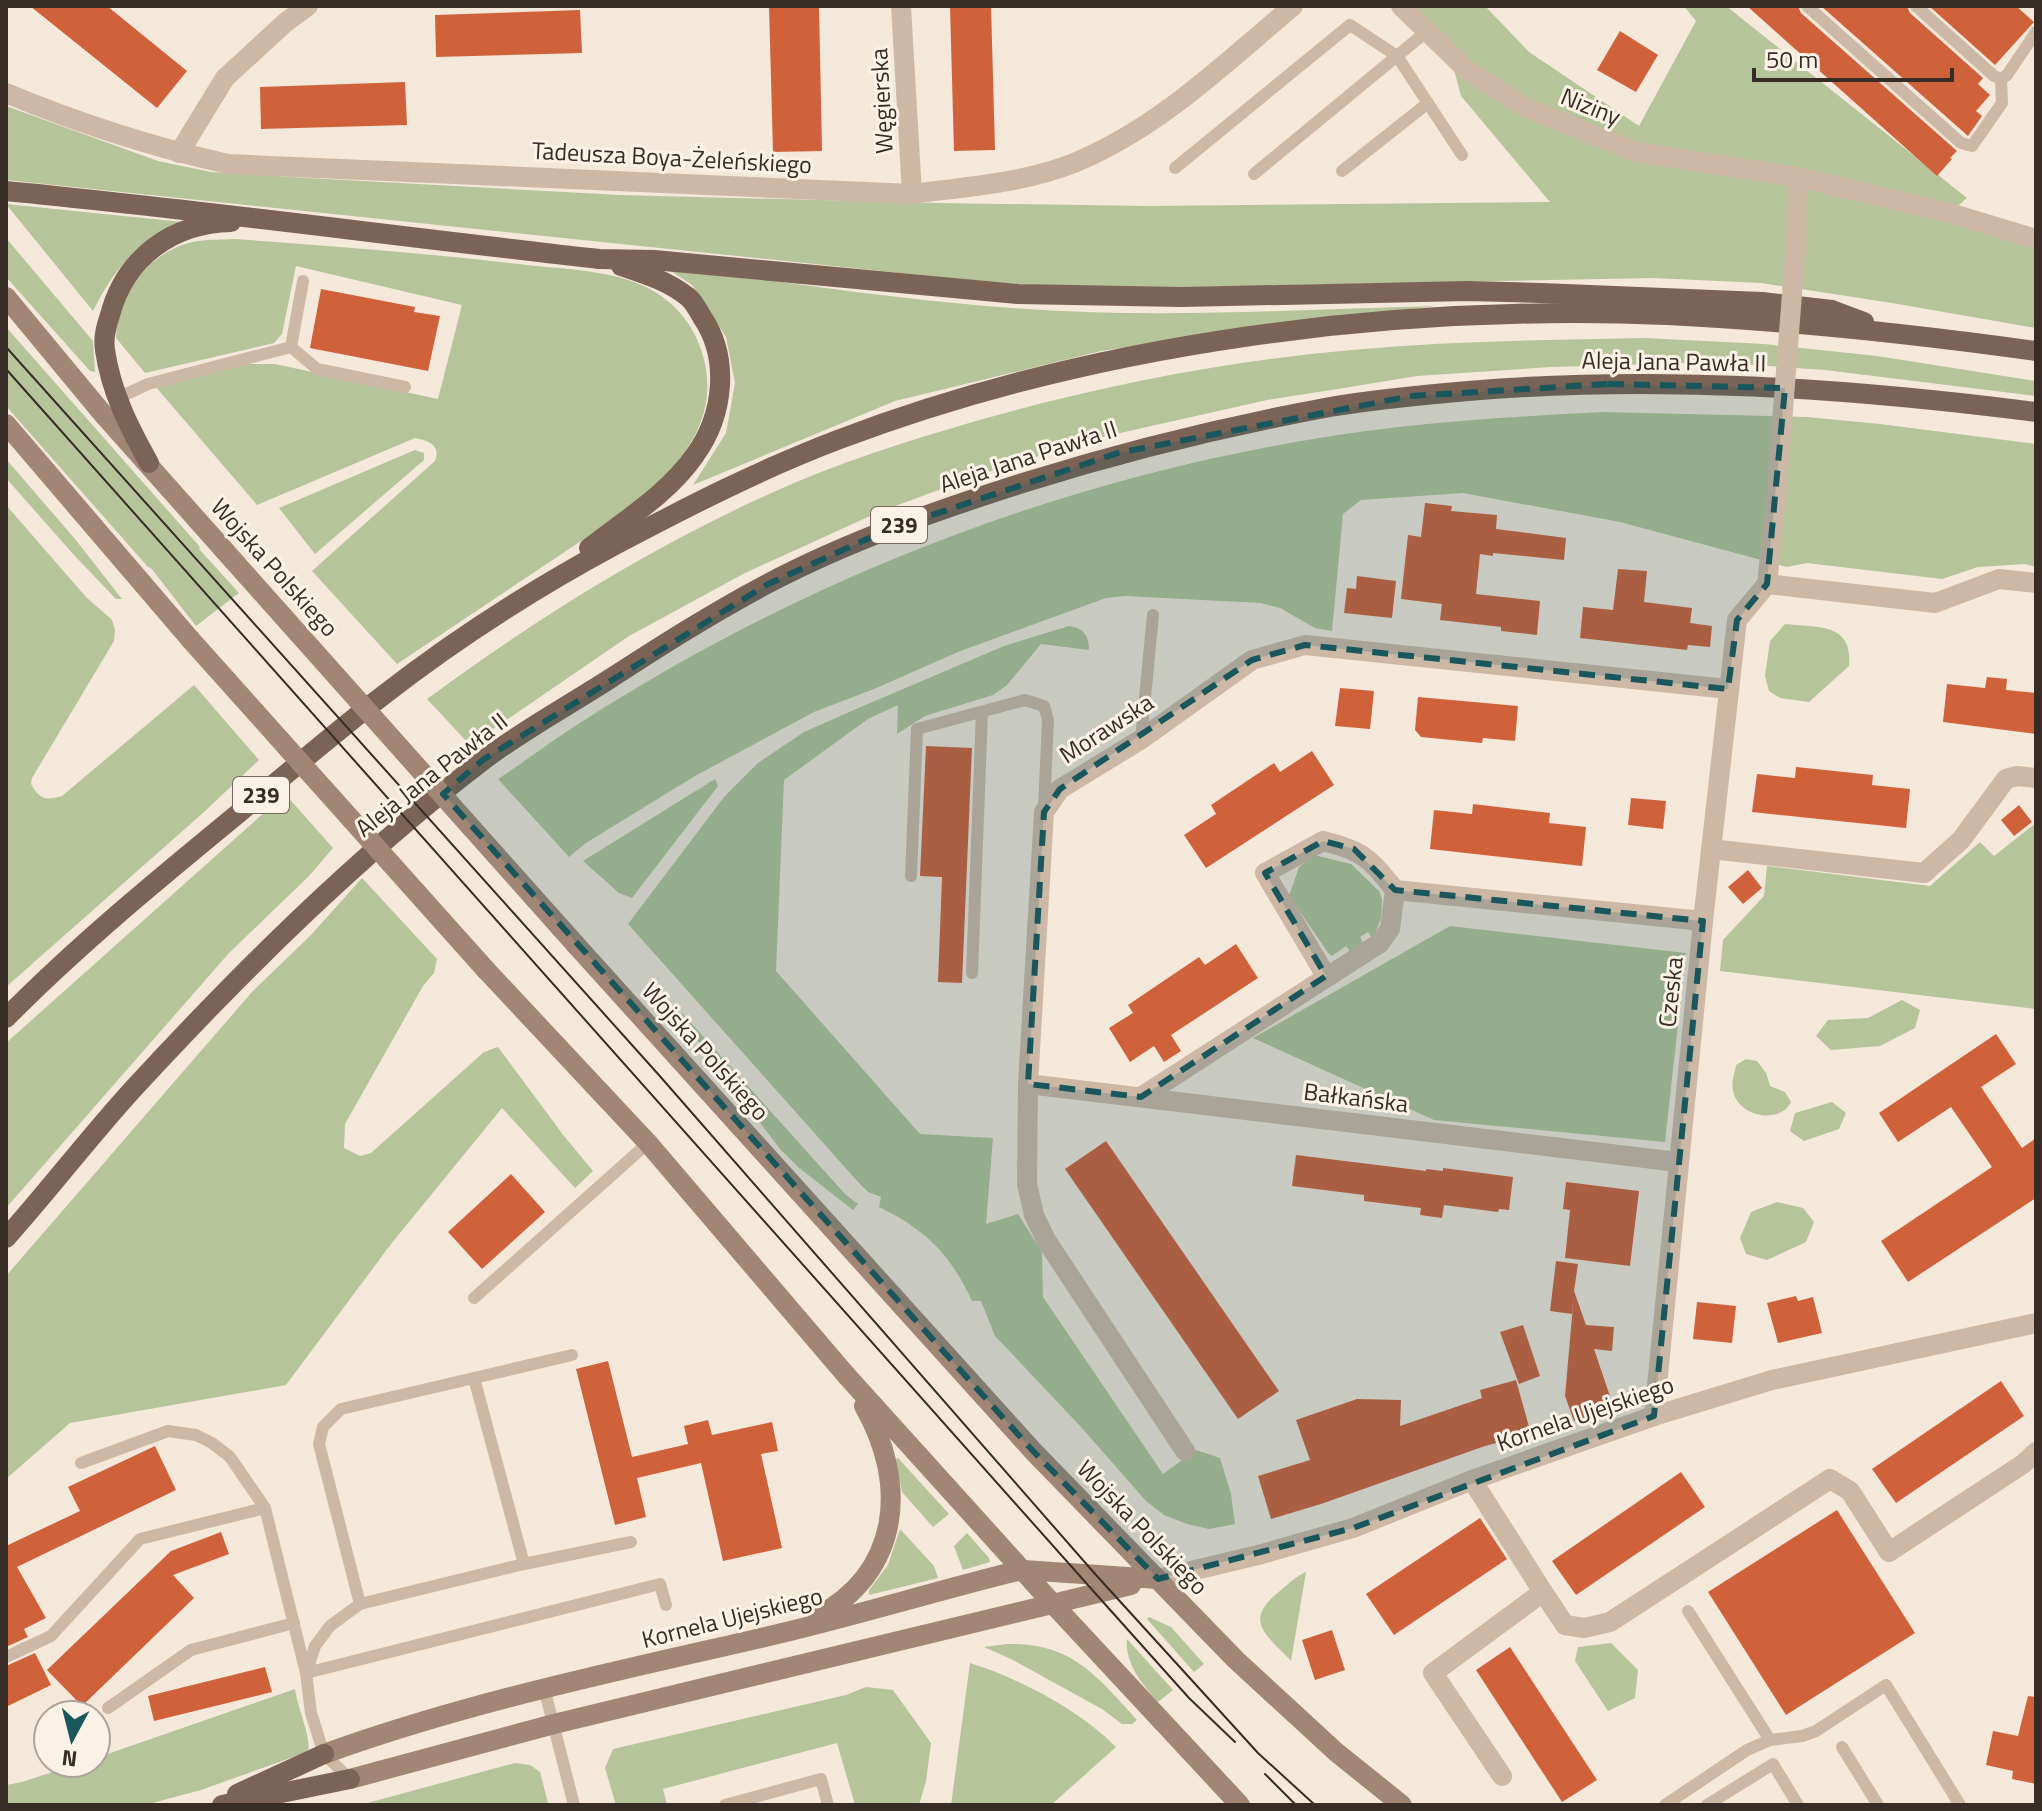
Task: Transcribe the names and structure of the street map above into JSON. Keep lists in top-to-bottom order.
{
  "streets": {
    "main road": ["Aleja Jana Pawła II", "239"],
    "street": [
      "Węgierska",
      "Niziny",
      "Tadeusza Boya-Żeleńskiego",
      "Wojska Polskiego",
      "Morawska",
      "Czeska",
      "Bałkańska",
      "Kornela Ujejskiego"
    ]
  },
  "crossings": [
    ["Węgierska", "Tadeusza Boya-Żeleńskiego"],
    ["Wojska Polskiego", "Kornela Ujejskiego"],
    ["Morawska", "Czeska"],
    ["Czeska", "Bałkańska"],
    ["Czeska", "Kornela Ujejskiego"]
  ],
  "scale_bar": "50 m",
  "north": "bottom"
}
